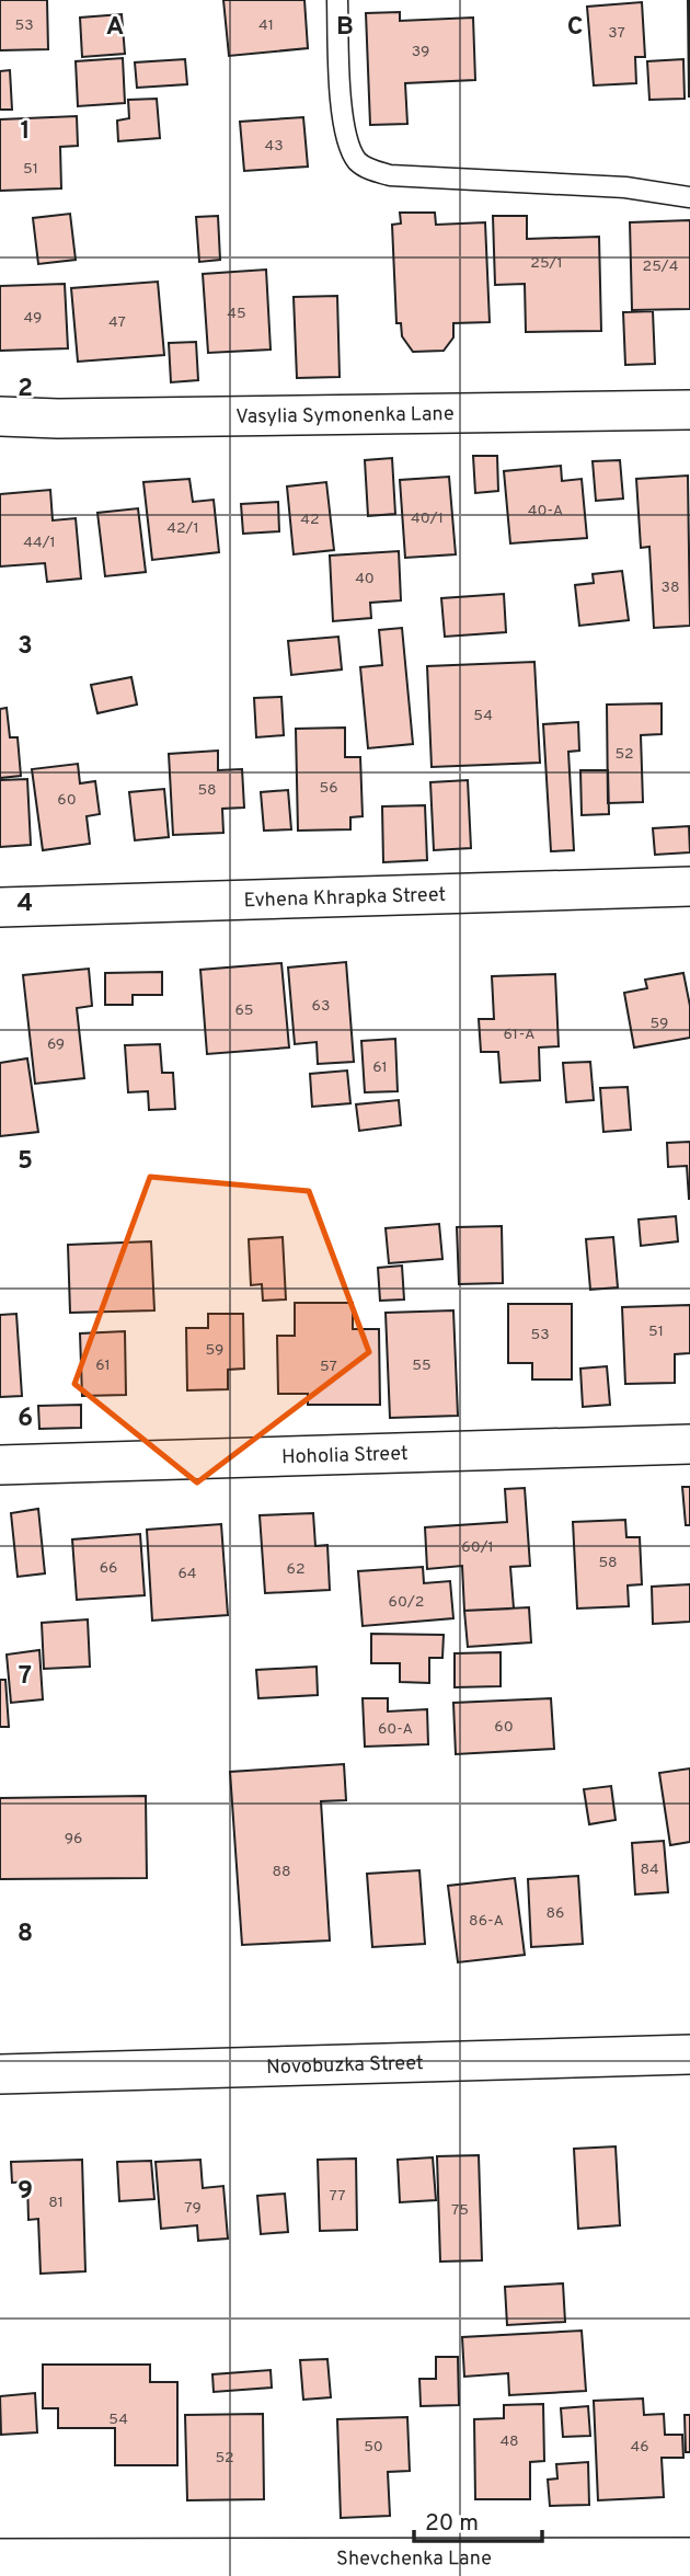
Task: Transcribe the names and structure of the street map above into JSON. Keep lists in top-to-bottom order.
{
  "streets": {
    "street": [
      "Vasylia Symonenka Lane",
      "Evhena Khrapka Street",
      "Hoholia Street",
      "Novobuzka Street",
      "Shevchenka Lane"
    ]
  },
  "house_numbers": [
    "53",
    "41",
    "37",
    "39",
    "43",
    "51",
    "25/1",
    "25/4",
    "45",
    "49",
    "47",
    "40-А",
    "40/1",
    "42",
    "42/1",
    "44/1",
    "40",
    "38",
    "54",
    "52",
    "56",
    "58",
    "60",
    "63",
    "65",
    "59",
    "61-А",
    "69",
    "61",
    "51",
    "53",
    "59",
    "61",
    "55",
    "57",
    "60/1",
    "58",
    "66",
    "62",
    "64",
    "60/2",
    "60",
    "60-А",
    "96",
    "84",
    "88",
    "86",
    "86-А",
    "77",
    "81",
    "79",
    "75",
    "54",
    "48",
    "50",
    "46",
    "52"
  ],
  "scale_bar": "20 m",
  "grid": {
    "columns": ["A", "B", "C"],
    "rows": [
      "1",
      "2",
      "3",
      "4",
      "5",
      "6",
      "7",
      "8",
      "9"
    ]
  }
}
